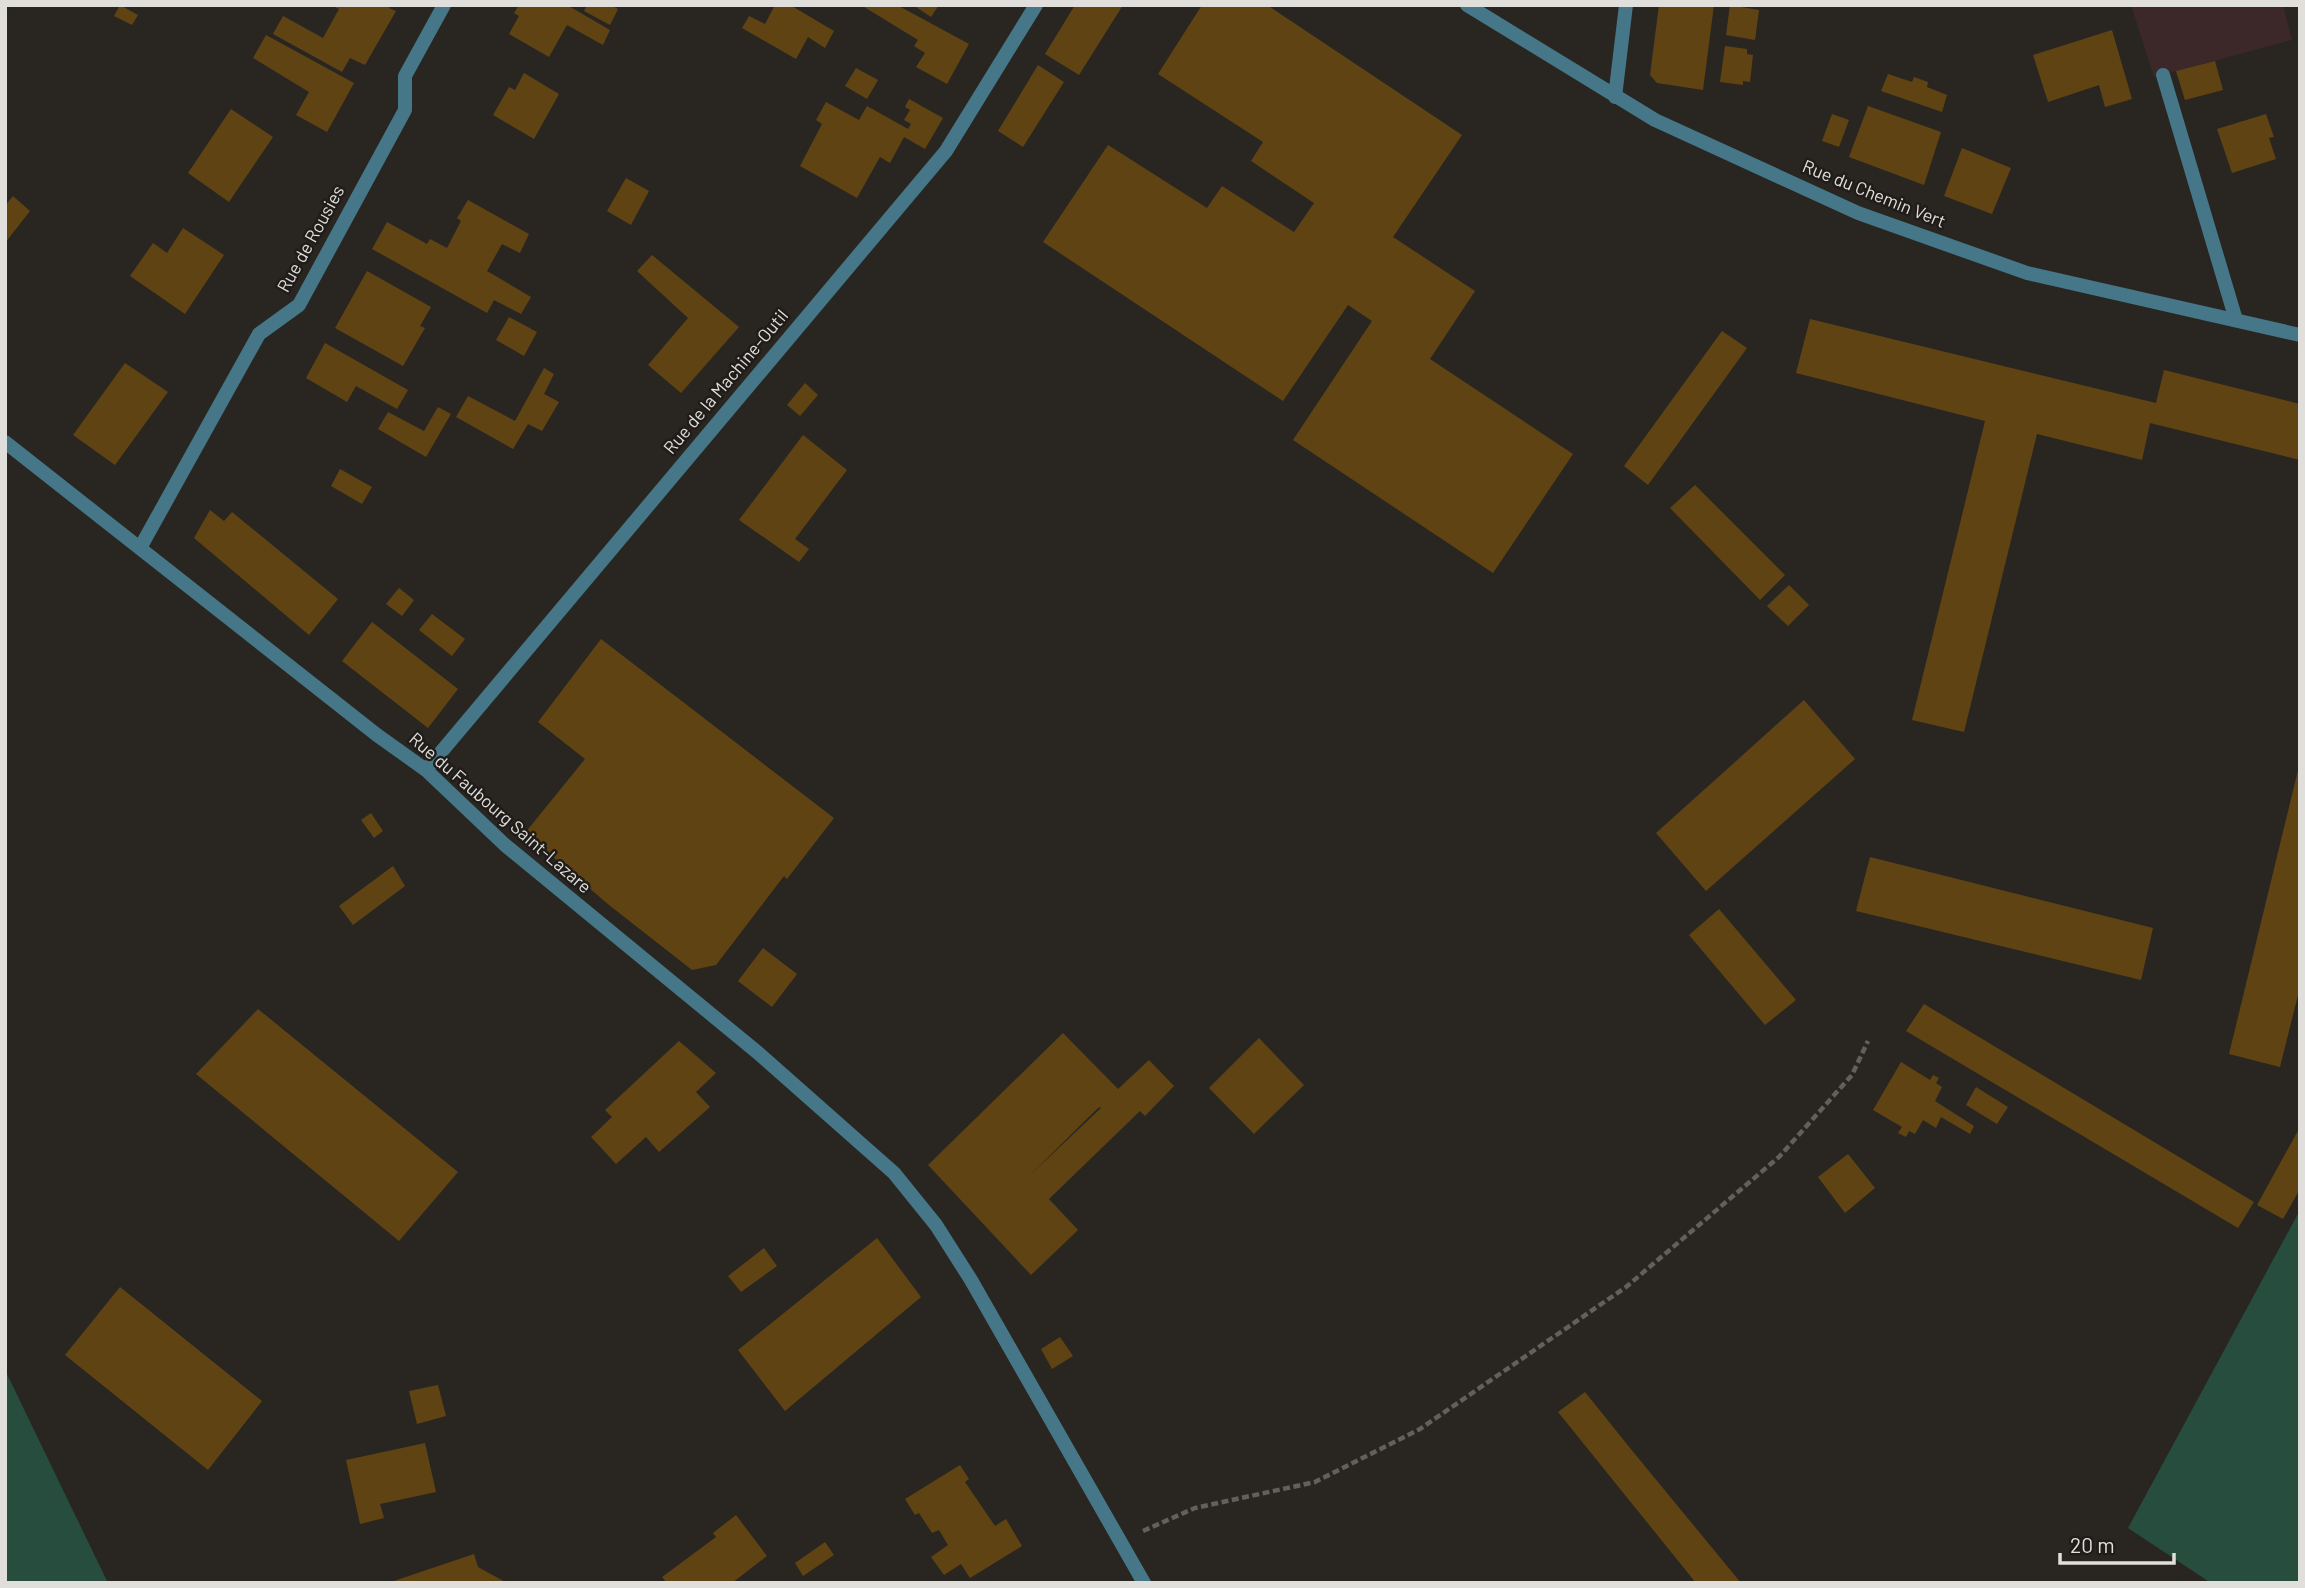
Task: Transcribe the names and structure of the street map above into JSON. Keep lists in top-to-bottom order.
{
  "streets": {
    "street": [
      "Rue du Chemin Vert",
      "Rue de Rousies",
      "Rue de la Machine-Outil",
      "Rue du Faubourg Saint-Lazare"
    ]
  },
  "crossings": [
    ["Rue de Rousies", "Rue du Faubourg Saint-Lazare"],
    ["Rue de la Machine-Outil", "Rue du Faubourg Saint-Lazare"]
  ],
  "scale_bar": "20 m"
}
